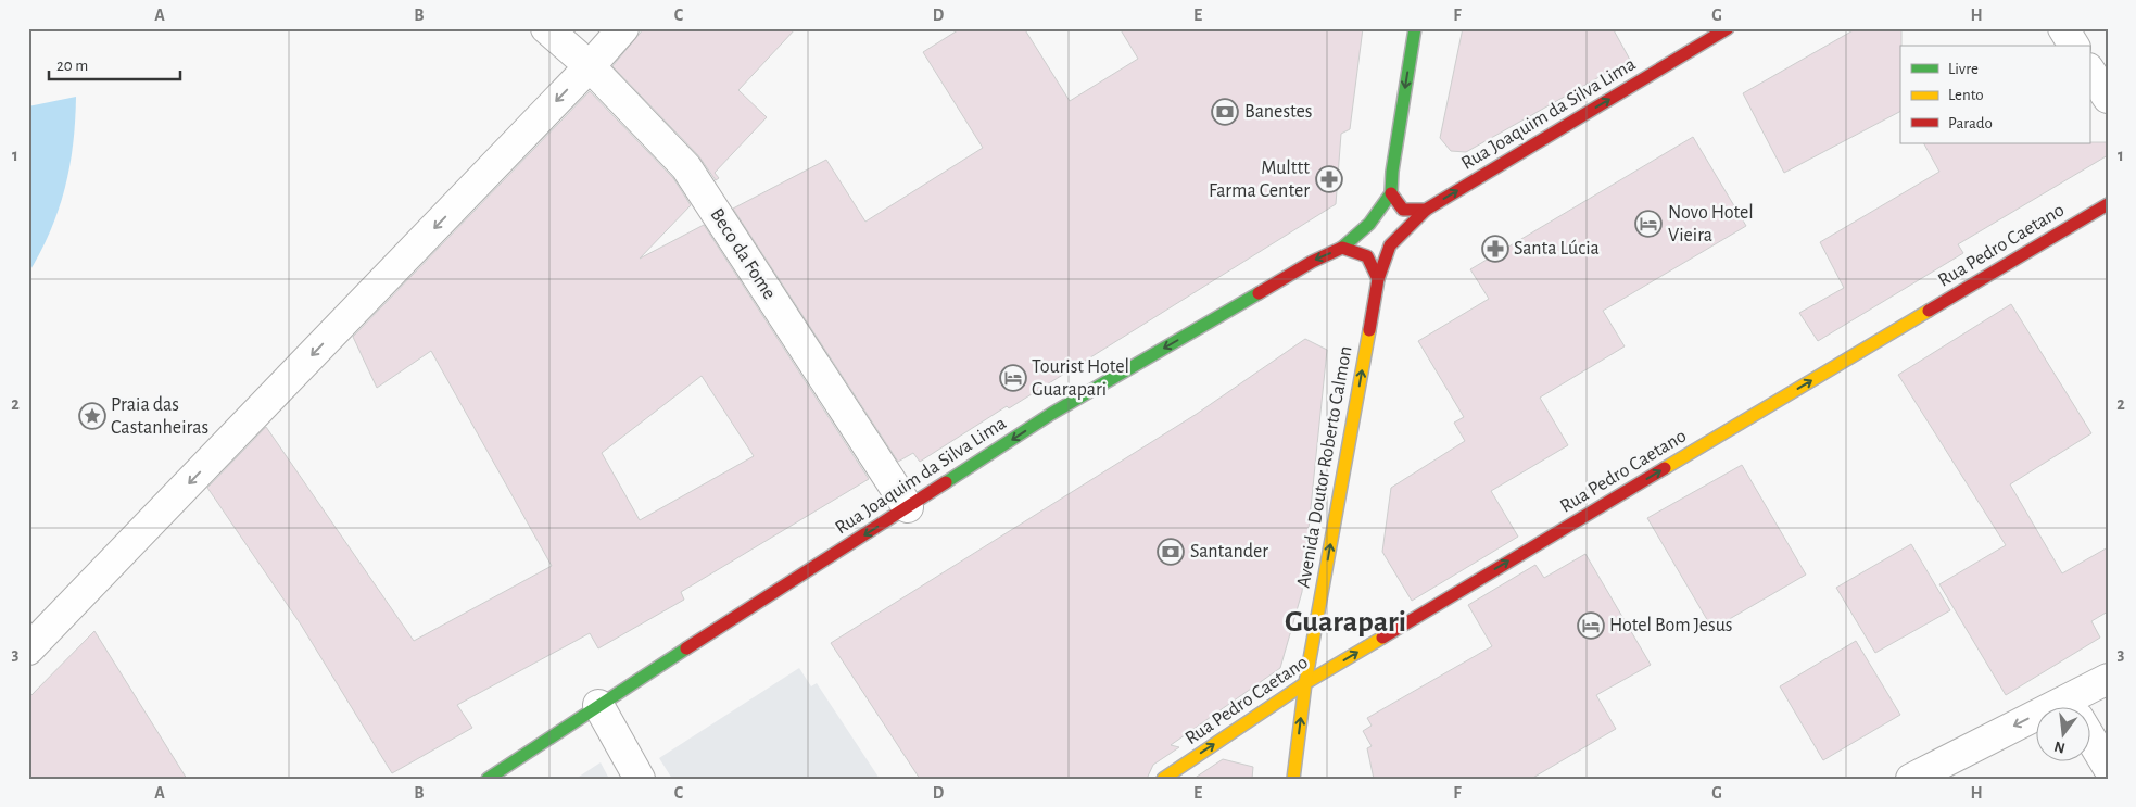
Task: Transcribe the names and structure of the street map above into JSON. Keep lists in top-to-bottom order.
{
  "streets": {
    "street": [
      "Rua Joaquim da Silva Lima",
      "Rua Pedro Caetano",
      "Beco da Fome",
      "Avenida Doutor Roberto Calmon"
    ]
  },
  "crossings": [
    ["Rua Joaquim da Silva Lima", "Beco da Fome"],
    ["Rua Joaquim da Silva Lima", "Avenida Doutor Roberto Calmon"],
    ["Rua Pedro Caetano", "Avenida Doutor Roberto Calmon"]
  ],
  "one_way": ["Rua Pedro Caetano", "Avenida Doutor Roberto Calmon"],
  "districts": ["Guarapari"],
  "places": {
    "bank": ["Banestes", "Santander"],
    "pharmacy": ["Multtt Farma Center", "Santa Lúcia"],
    "hotel": ["Novo Hotel Vieira", "Tourist Hotel Guarapari", "Hotel Bom Jesus"],
    "place": ["Praia das Castanheiras"]
  },
  "legend": ["Livre", "Lento", "Parado"],
  "scale_bar": "20 m",
  "north": "bottom",
  "grid": {
    "columns": [
      "A",
      "B",
      "C",
      "D",
      "E",
      "F",
      "G",
      "H"
    ],
    "rows": ["1", "2", "3"]
  }
}
